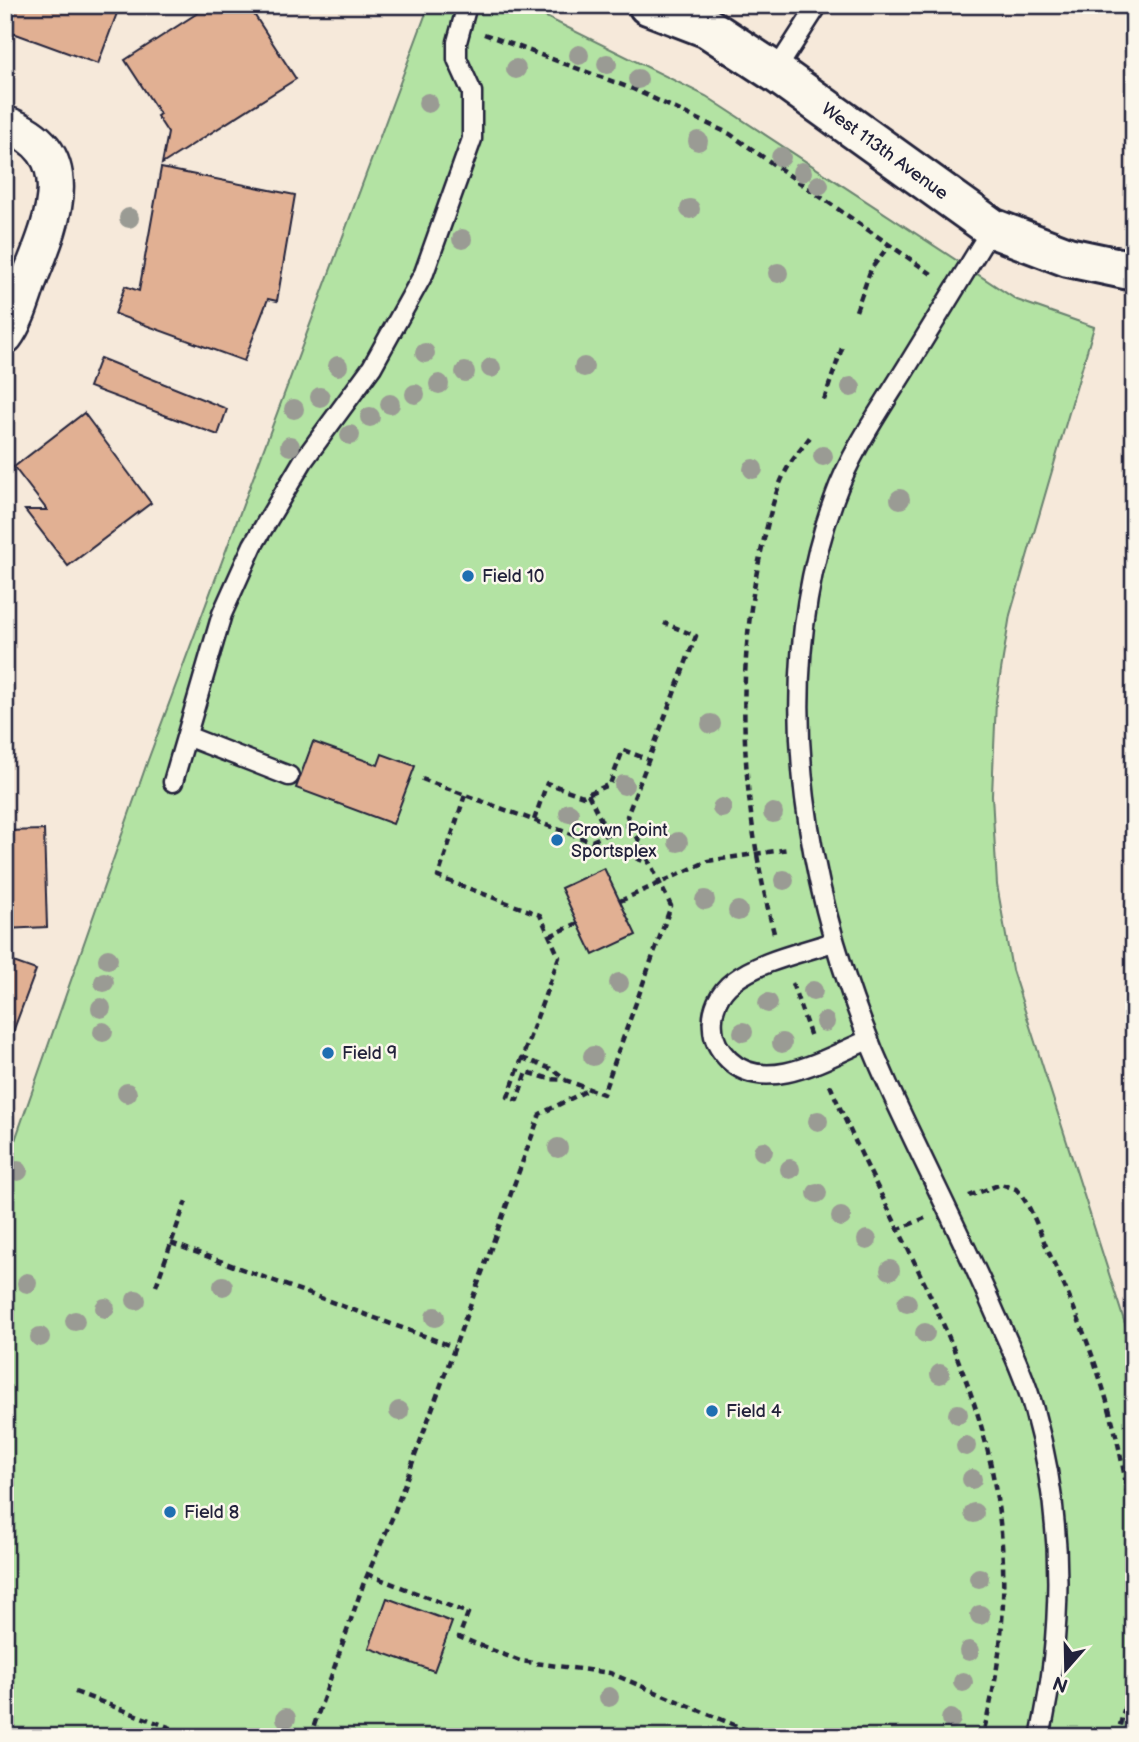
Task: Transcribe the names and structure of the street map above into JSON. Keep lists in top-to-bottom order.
{
  "streets": {
    "street": ["West 113th Avenue"]
  },
  "places": [
    "Field 10",
    "Crown Point Sportsplex",
    "Field 9",
    "Field 4",
    "Field 8"
  ],
  "north": "bottom"
}
